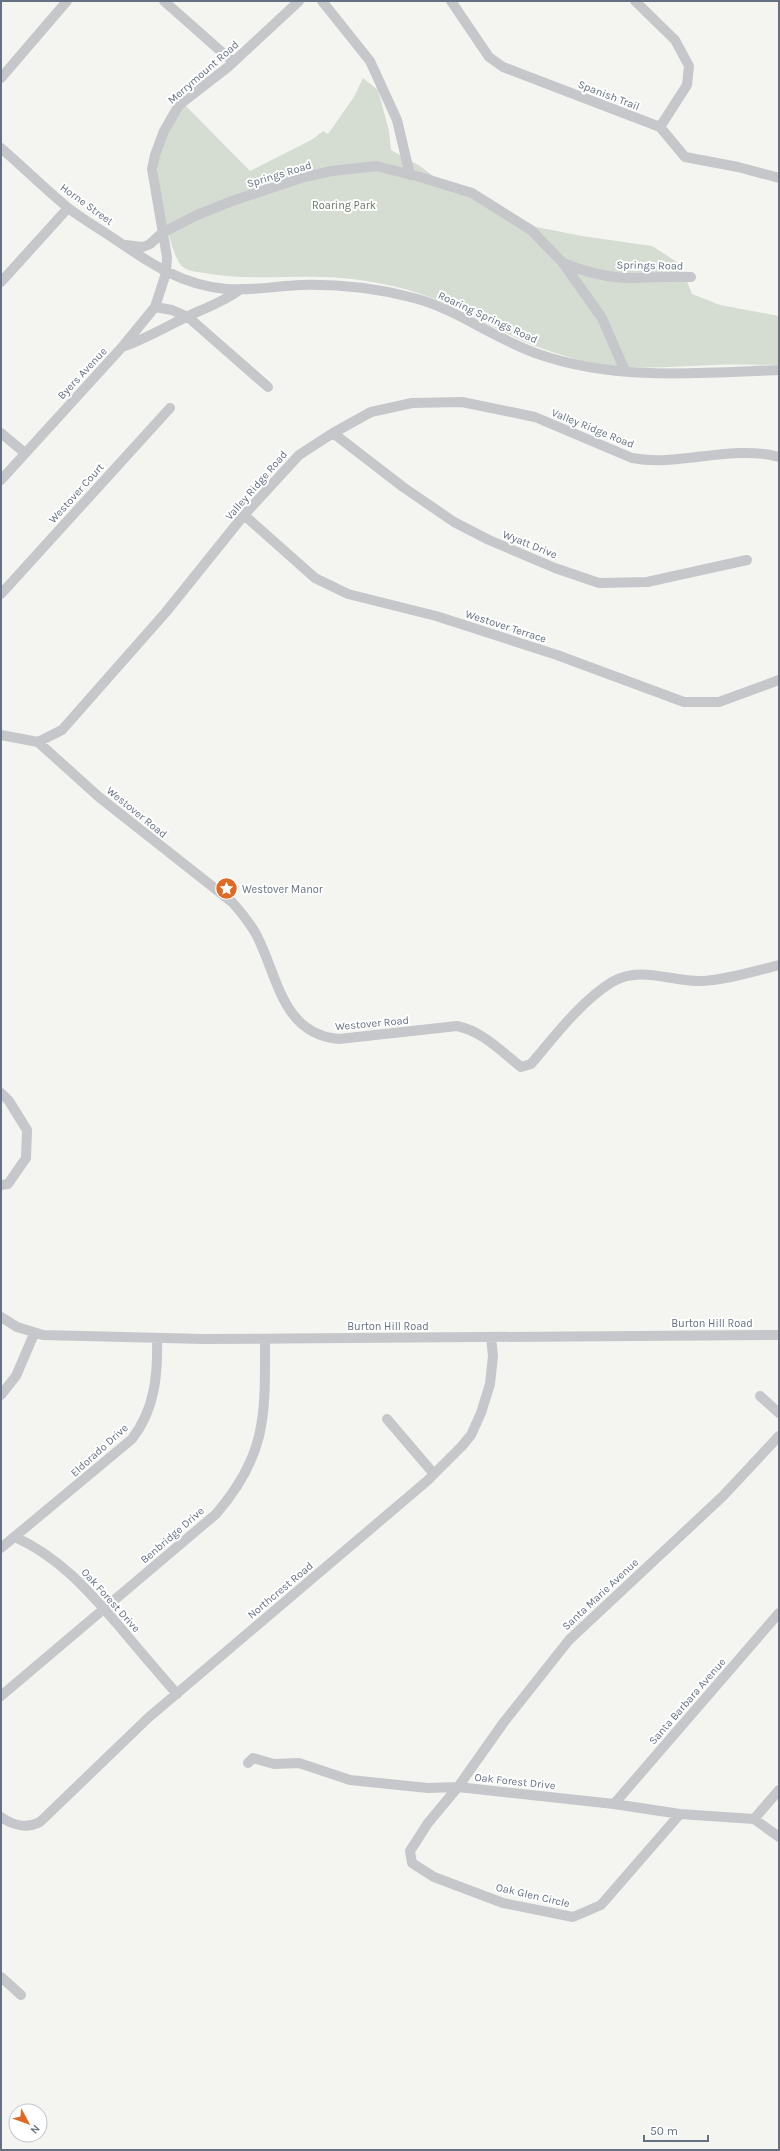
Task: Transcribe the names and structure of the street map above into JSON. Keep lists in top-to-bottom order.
{
  "streets": {
    "street": [
      "Merrymount Road",
      "Spanish Trail",
      "Springs Road",
      "Horne Street",
      "Roaring Springs Road",
      "Byers Avenue",
      "Valley Ridge Road",
      "Westover Court",
      "Wyatt Drive",
      "Westover Terrace",
      "Westover Road",
      "Burton Hill Road",
      "Eldorado Drive",
      "Benbridge Drive",
      "Northcrest Road",
      "Santa Marie Avenue",
      "Oak Forest Drive",
      "Santa Barbara Avenue",
      "Oak Glen Circle"
    ]
  },
  "crossings": [
    ["Merrymount Road", "Springs Road"],
    ["Merrymount Road", "Horne Street"],
    ["Merrymount Road", "Roaring Springs Road"],
    ["Merrymount Road", "Byers Avenue"],
    ["Springs Road", "Horne Street"],
    ["Springs Road", "Roaring Springs Road"],
    ["Horne Street", "Roaring Springs Road"],
    ["Horne Street", "Byers Avenue"],
    ["Roaring Springs Road", "Byers Avenue"],
    ["Valley Ridge Road", "Wyatt Drive"],
    ["Valley Ridge Road", "Westover Terrace"],
    ["Valley Ridge Road", "Westover Road"],
    ["Burton Hill Road", "Eldorado Drive"],
    ["Burton Hill Road", "Benbridge Drive"],
    ["Burton Hill Road", "Northcrest Road"],
    ["Eldorado Drive", "Oak Forest Drive"],
    ["Benbridge Drive", "Oak Forest Drive"],
    ["Northcrest Road", "Oak Forest Drive"],
    ["Santa Marie Avenue", "Oak Forest Drive"],
    ["Santa Marie Avenue", "Oak Glen Circle"],
    ["Oak Forest Drive", "Santa Barbara Avenue"],
    ["Oak Forest Drive", "Oak Glen Circle"]
  ],
  "parks": ["Roaring Park"],
  "places": {
    "place": ["Westover Manor"]
  },
  "scale_bar": "50 m",
  "north": "bottom right"
}
